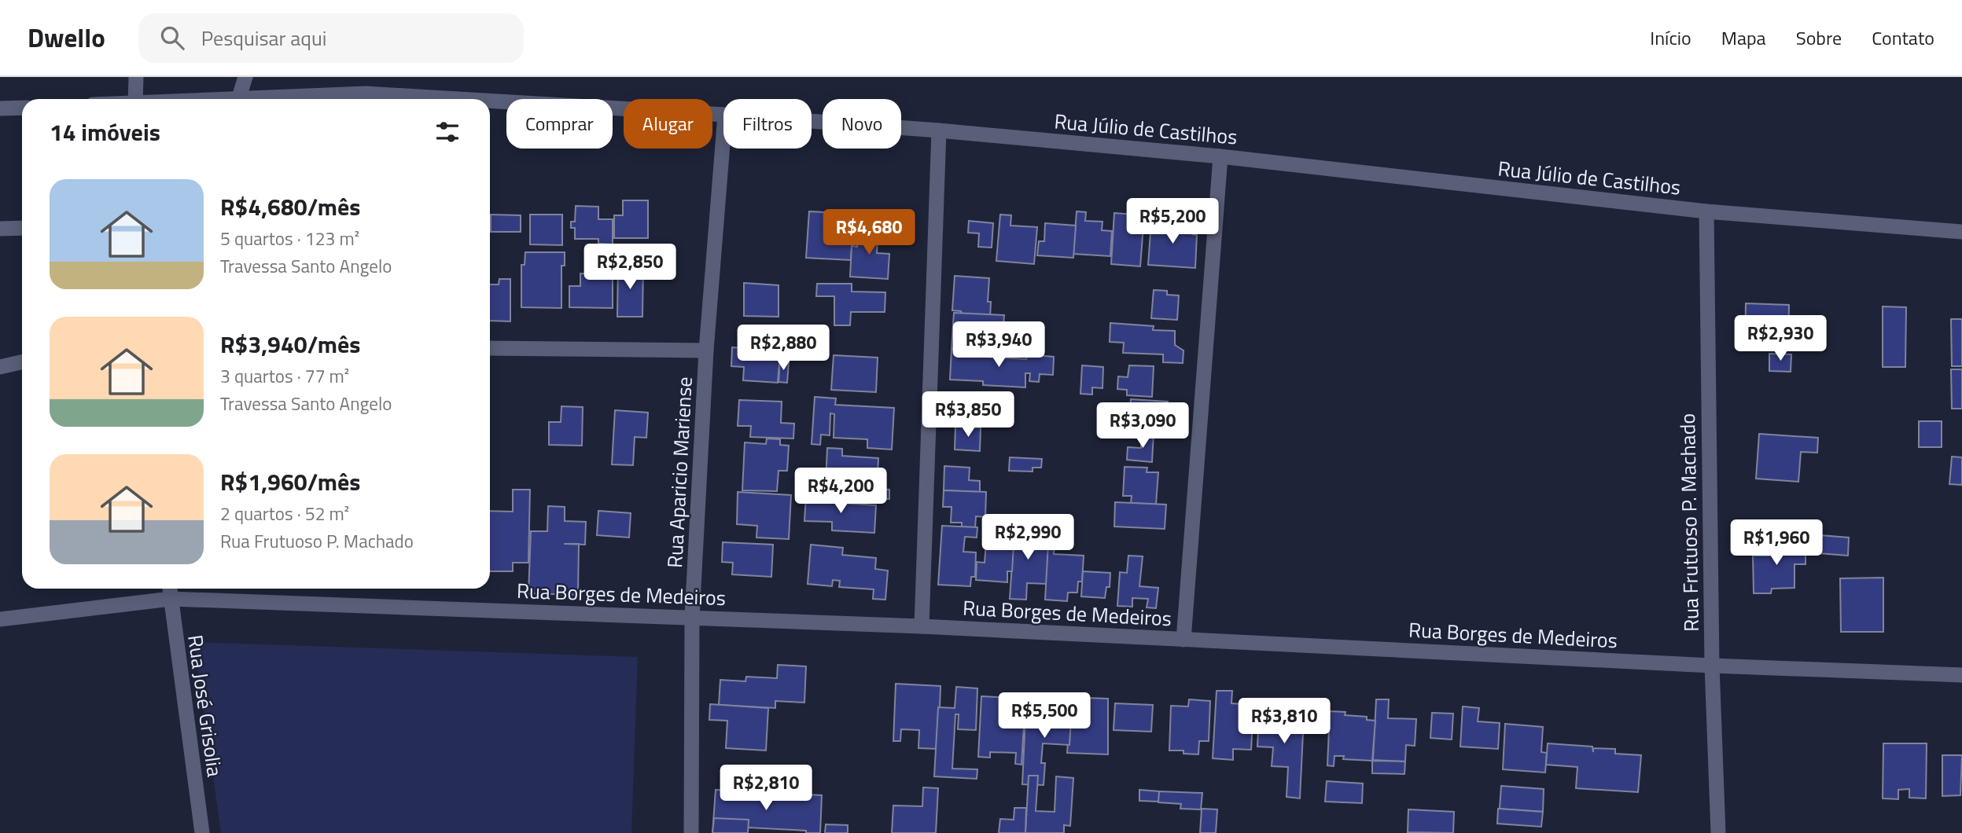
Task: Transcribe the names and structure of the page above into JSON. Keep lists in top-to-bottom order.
{
  "streets": {
    "street": [
      "Rua Júlio de Castilhos",
      "Rua Aparicio Mariense",
      "Rua Frutuoso P. Machado",
      "Rua Borges de Medeiros",
      "Rua José Grisolia"
    ]
  },
  "crossings": [
    ["Rua Júlio de Castilhos", "Rua Frutuoso P. Machado"],
    ["Rua Aparicio Mariense", "Rua Borges de Medeiros"],
    ["Rua Frutuoso P. Machado", "Rua Borges de Medeiros"],
    ["Rua Borges de Medeiros", "Rua José Grisolia"]
  ],
  "page": {
    "header": "Dwello",
    "search": "Pesquisar aqui",
    "nav": [
      "Início",
      "Mapa",
      "Sobre",
      "Contato"
    ],
    "chip": [
      "Comprar",
      "Alugar",
      "Filtros",
      "Novo"
    ],
    "heading": "14 imóveis",
    "list": [
      {
        "name": "R$4,680/mês",
        "note": "5 quartos · 123 m² · Travessa Santo Angelo"
      },
      {
        "name": "R$3,940/mês",
        "note": "3 quartos · 77 m² · Travessa Santo Angelo"
      },
      {
        "name": "R$1,960/mês",
        "note": "2 quartos · 52 m² · Rua Frutuoso P. Machado"
      }
    ],
    "price": [
      "R$5,200",
      "R$4,680",
      "R$2,850",
      "R$2,930",
      "R$3,940",
      "R$2,880",
      "R$3,850",
      "R$3,090",
      "R$4,200",
      "R$2,990",
      "R$1,960",
      "R$5,500",
      "R$3,810",
      "R$2,810"
    ]
  }
}
